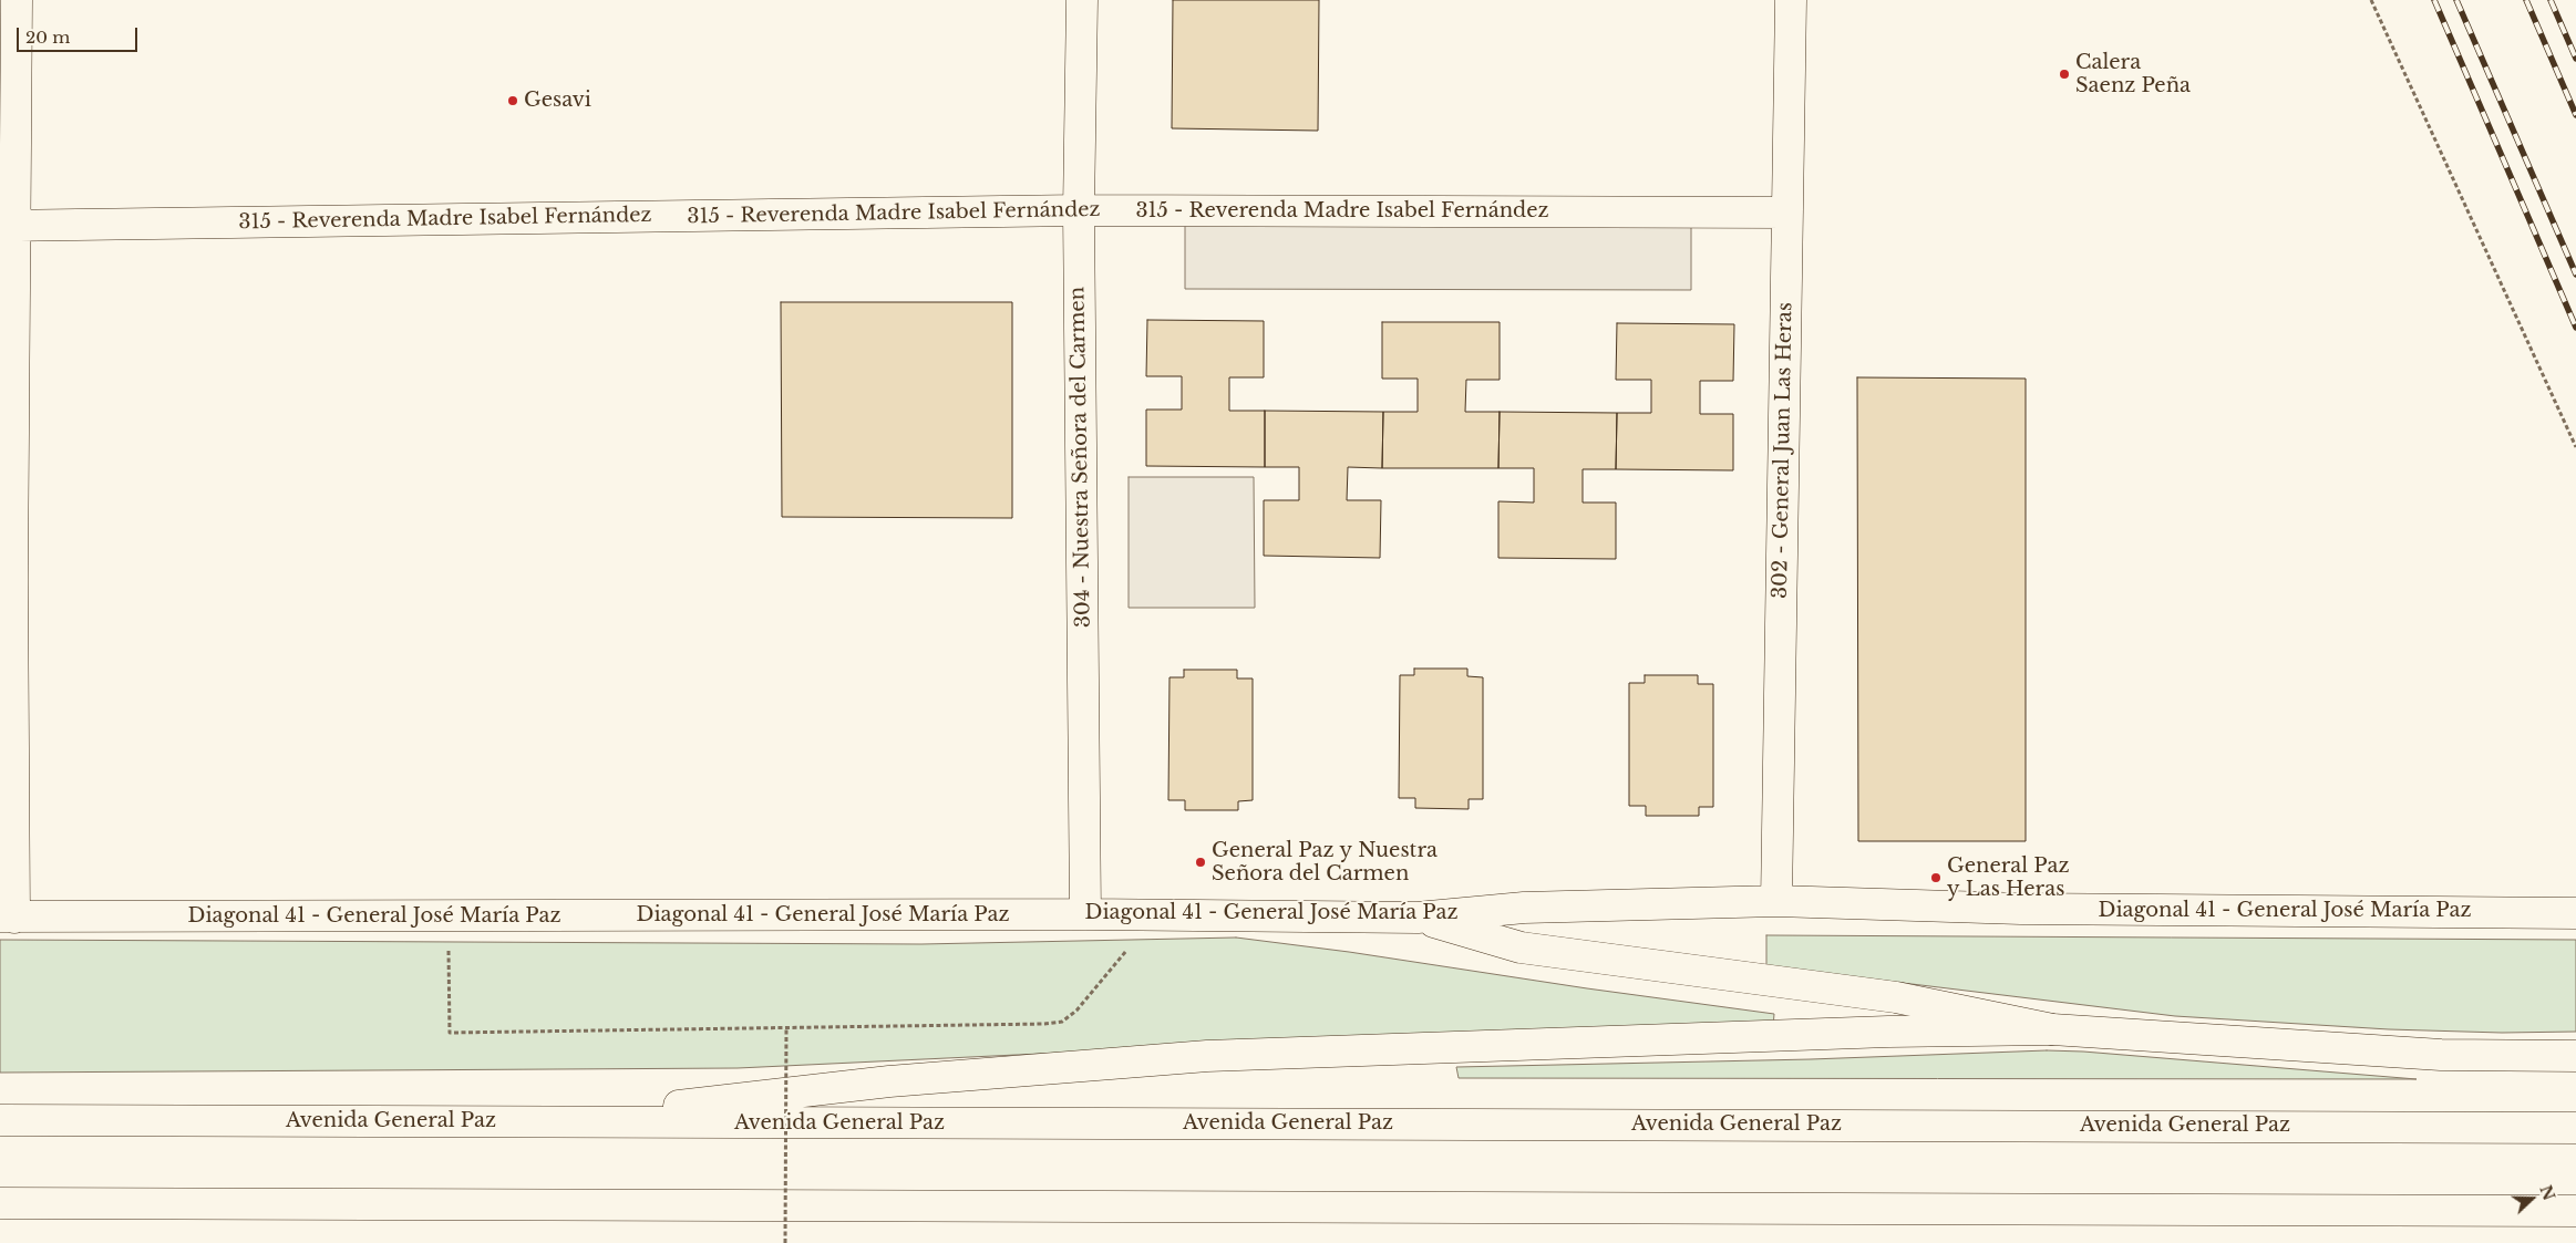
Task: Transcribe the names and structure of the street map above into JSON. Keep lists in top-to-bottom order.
{
  "streets": {
    "main road": [
      "315 - Reverenda Madre Isabel Fernández",
      "302 - General Juan Las Heras",
      "304 - Nuestra Señora del Carmen",
      "Diagonal 41 - General José María Paz",
      "Avenida General Paz"
    ]
  },
  "crossings": [
    ["315 - Reverenda Madre Isabel Fernández", "302 - General Juan Las Heras"],
    ["315 - Reverenda Madre Isabel Fernández", "304 - Nuestra Señora del Carmen"],
    ["302 - General Juan Las Heras", "Diagonal 41 - General José María Paz"],
    ["304 - Nuestra Señora del Carmen", "Diagonal 41 - General José María Paz"]
  ],
  "places": [
    "Calera Saenz Peña",
    "Gesavi",
    "General Paz y Nuestra Señora del Carmen",
    "General Paz y Las Heras"
  ],
  "scale_bar": "20 m",
  "north": "right"
}
